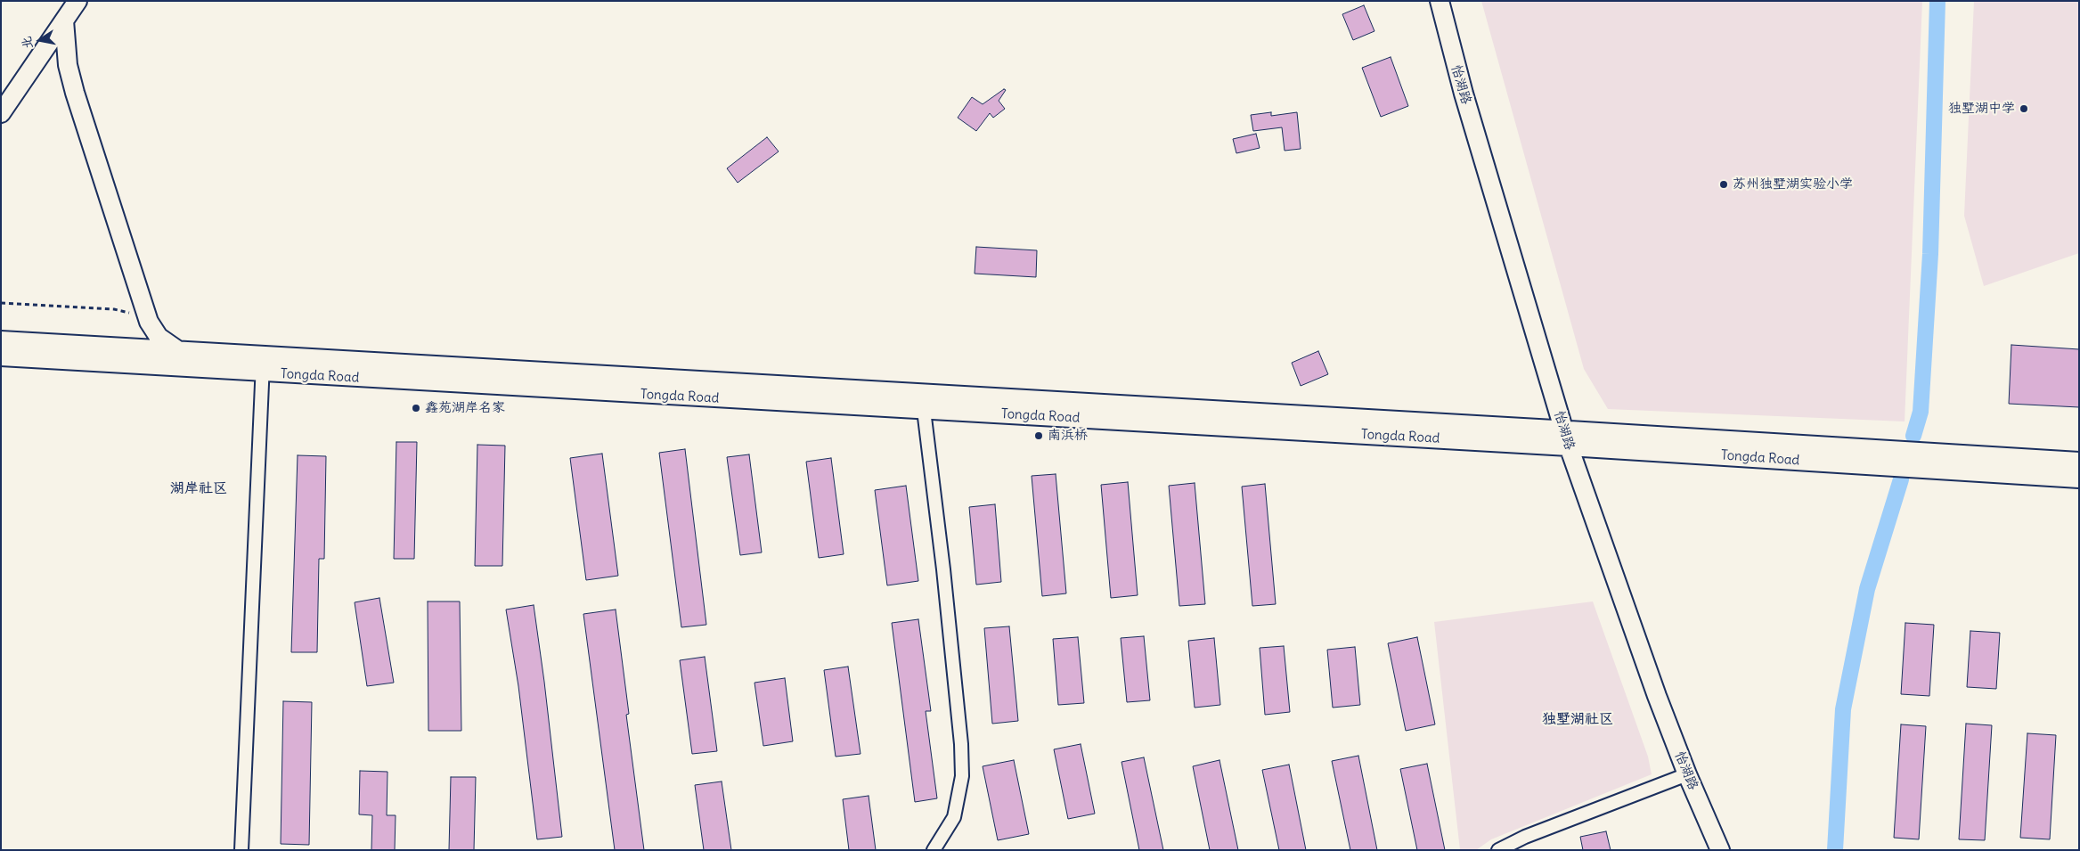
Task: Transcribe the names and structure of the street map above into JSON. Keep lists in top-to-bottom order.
{
  "streets": {
    "main road": ["怡湖路", "Tongda Road"]
  },
  "crossings": [
    ["怡湖路", "Tongda Road"]
  ],
  "districts": ["湖岸社区", "独墅湖社区"],
  "places": [
    "独墅湖中学",
    "苏州独墅湖实验小学",
    "鑫苑湖岸名家",
    "南浜桥"
  ],
  "north": "left"
}
